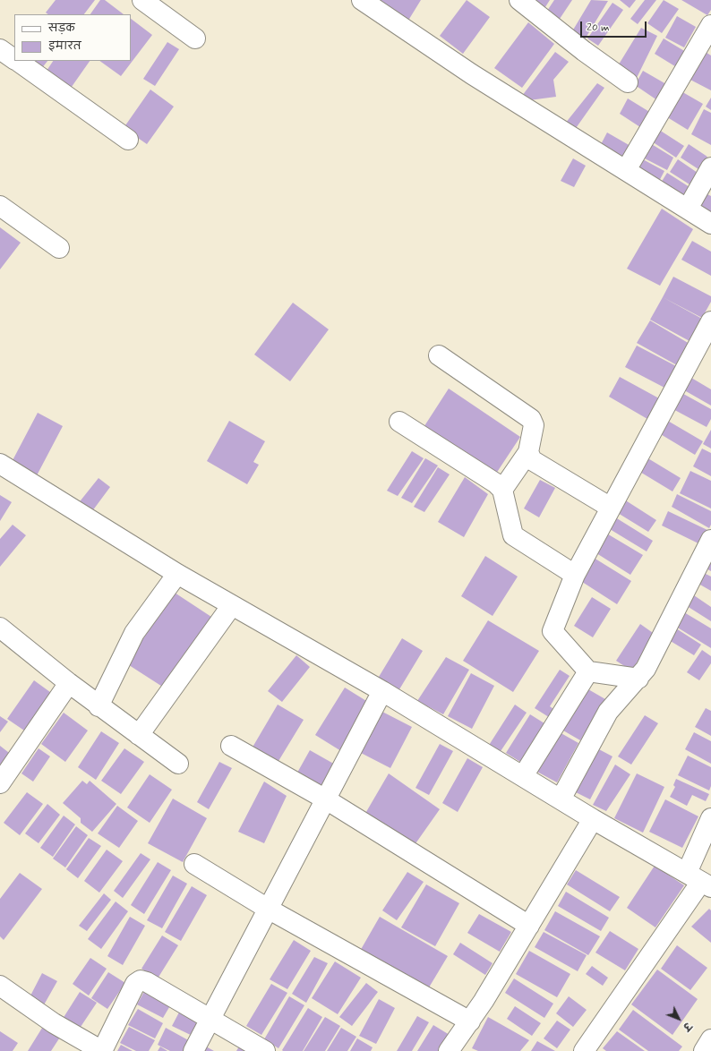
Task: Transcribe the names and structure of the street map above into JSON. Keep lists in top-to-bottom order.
{
  "legend": ["सड़क", "इमारत"],
  "scale_bar": "20 m",
  "north": "bottom right"
}
